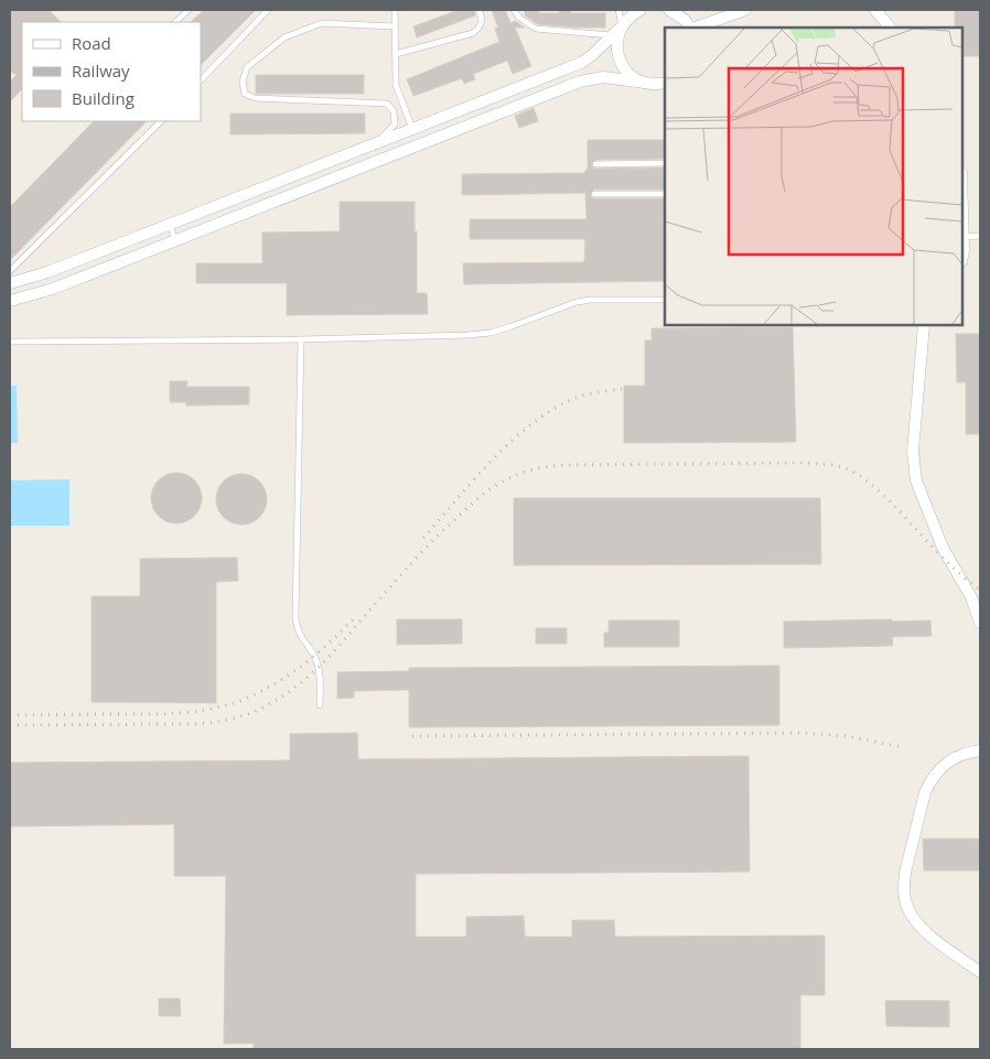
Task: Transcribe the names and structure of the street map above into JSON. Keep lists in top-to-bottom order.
{
  "legend": ["Road", "Railway", "Building"]
}
